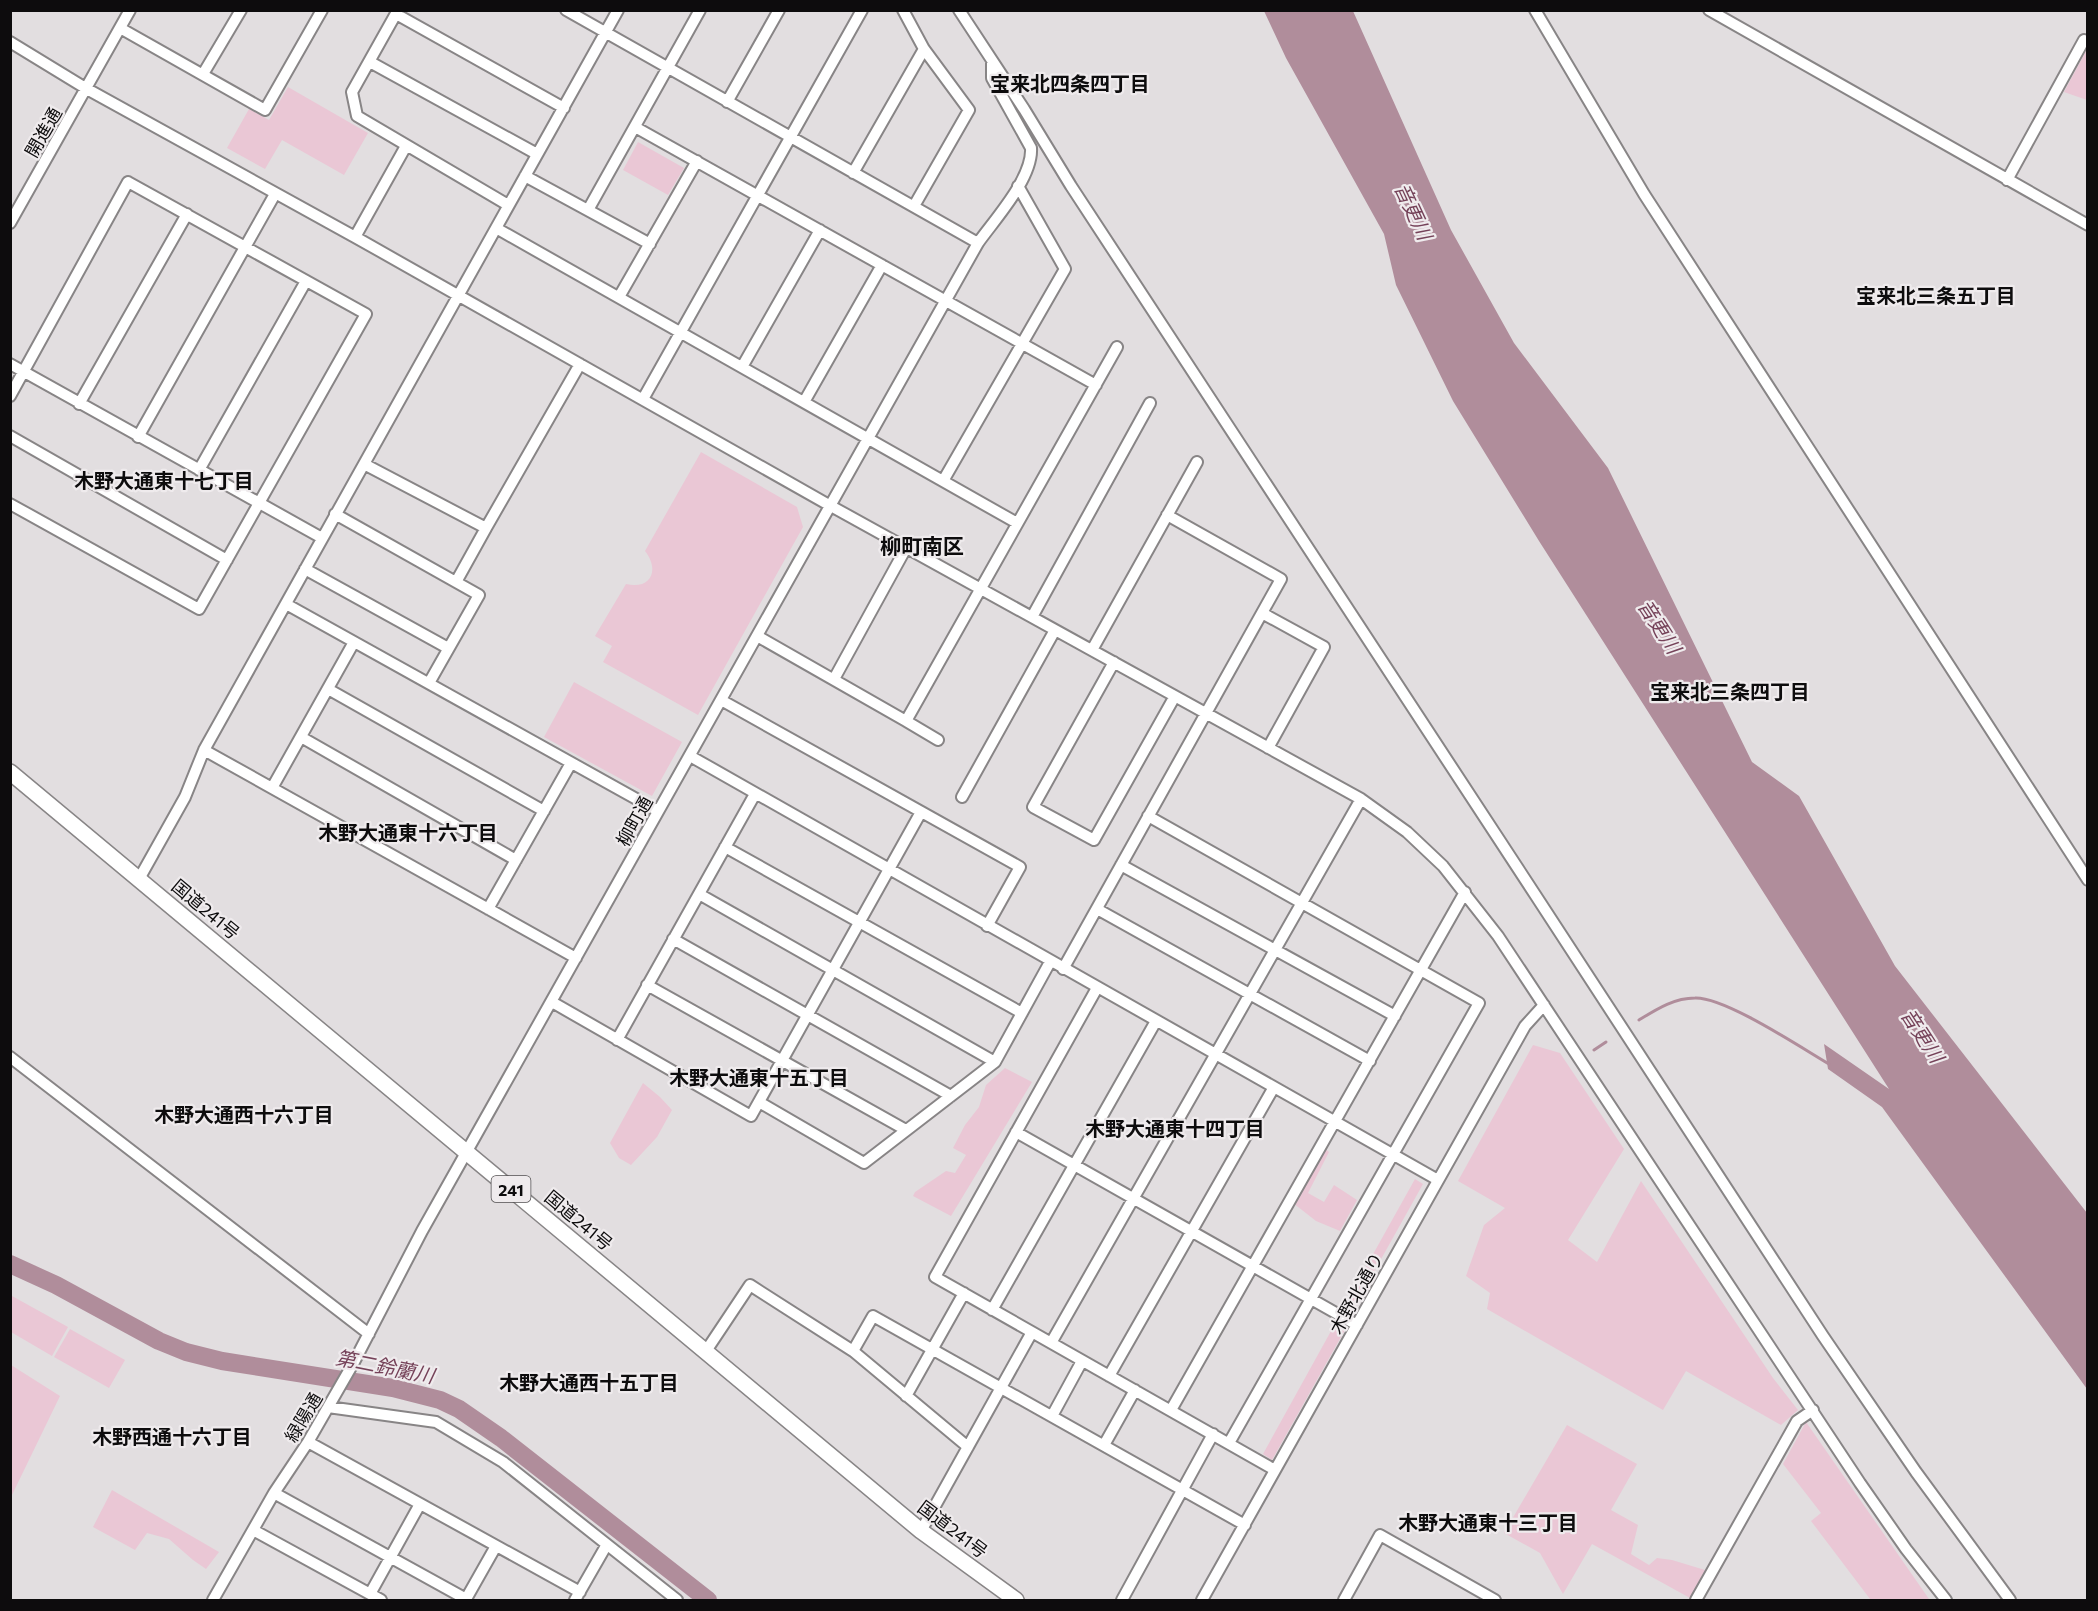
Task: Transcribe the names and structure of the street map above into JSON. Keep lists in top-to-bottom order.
{
  "streets": {
    "highway": ["国道241号", "241"],
    "street": [
      "開進通",
      "柳町通",
      "木野北通り",
      "緑陽通"
    ]
  },
  "crossings": [
    ["柳町通", "国道241号"],
    ["柳町通", "緑陽通"],
    ["国道241号", "緑陽通"]
  ],
  "districts": [
    "宝来北四条四丁目",
    "宝来北三条五丁目",
    "木野大通東十七丁目",
    "柳町南区",
    "宝来北三条四丁目",
    "木野大通東十六丁目",
    "木野大通東十五丁目",
    "木野大通西十六丁目",
    "木野大通東十四丁目",
    "木野大通西十五丁目",
    "木野西通十六丁目",
    "木野大通東十三丁目"
  ],
  "water": ["音更川", "第二鈴蘭川"]
}
